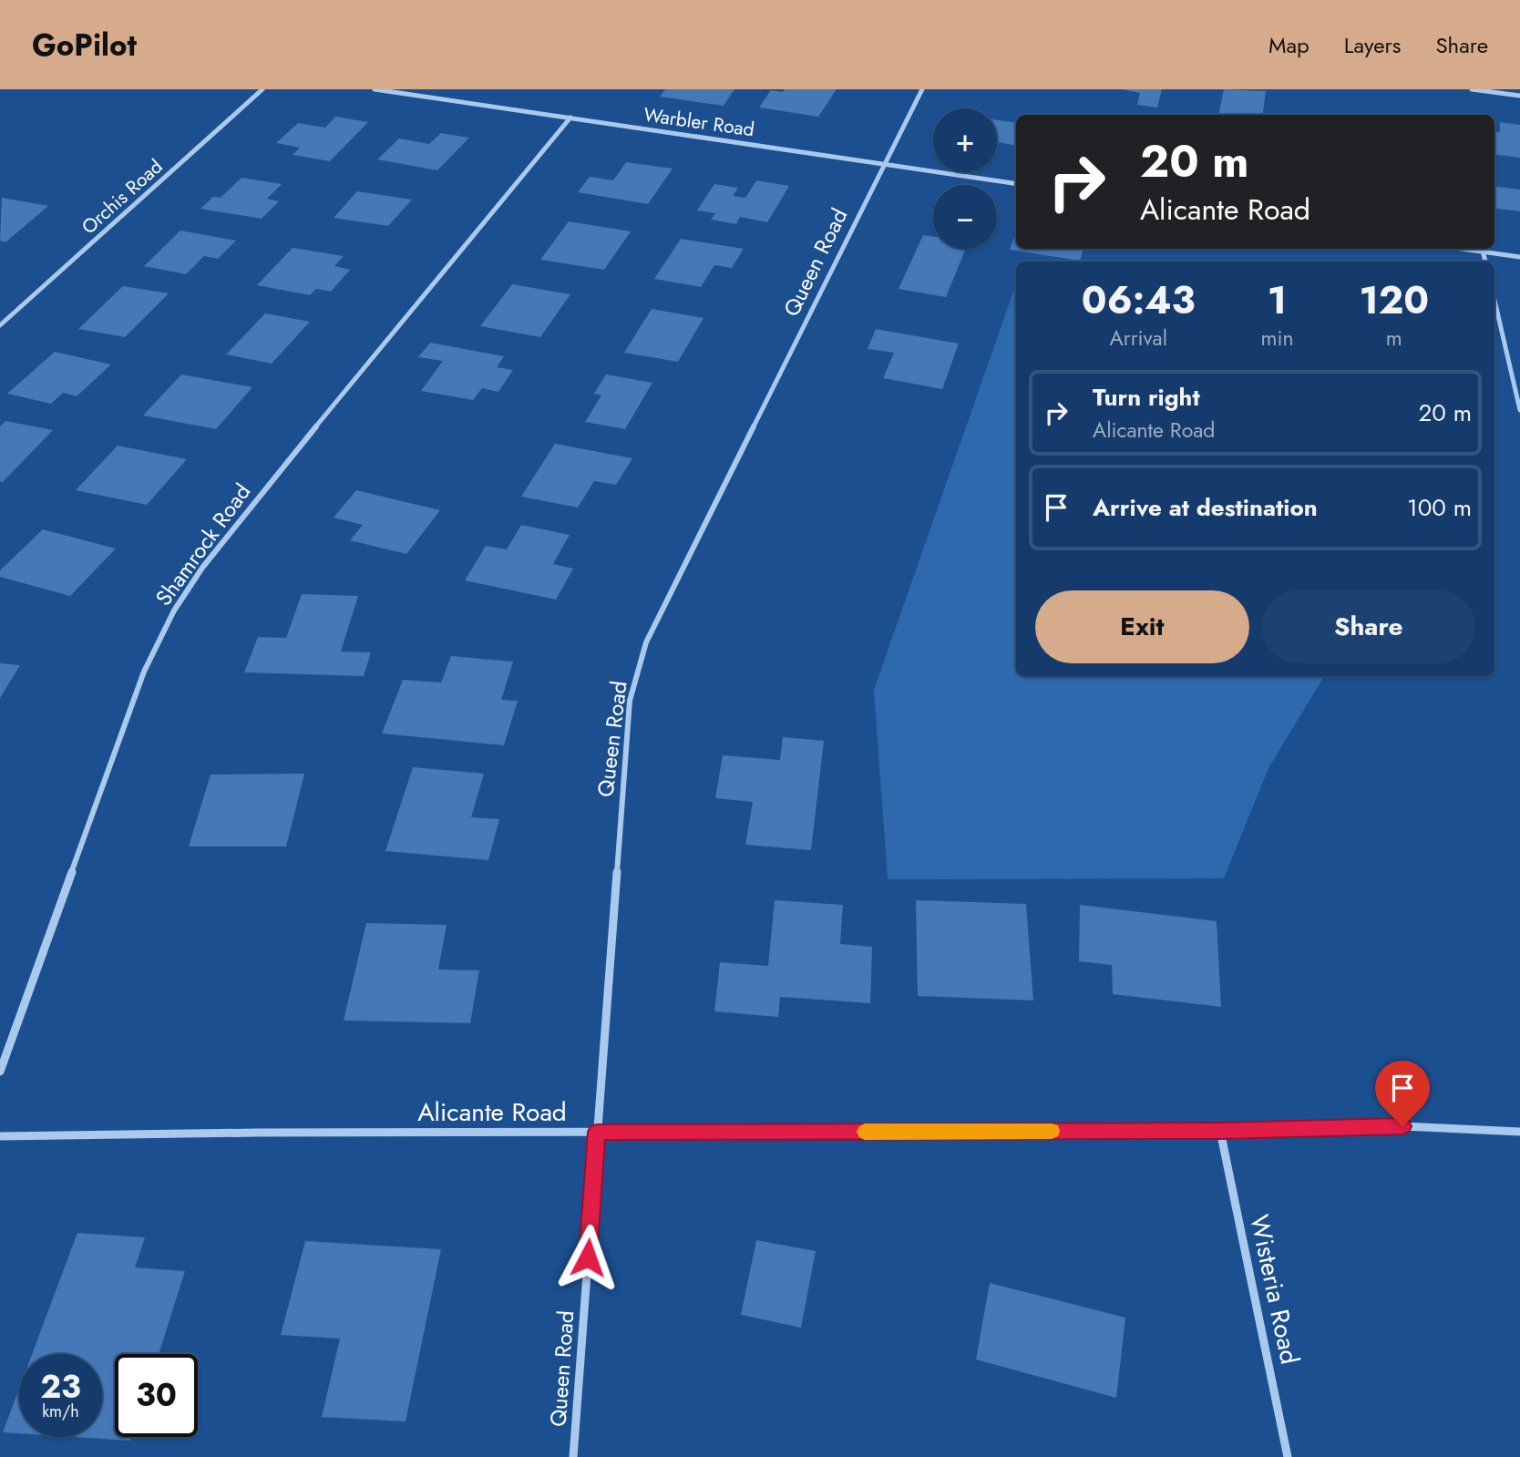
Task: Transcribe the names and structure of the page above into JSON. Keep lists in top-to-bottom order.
{
  "streets": {
    "street": [
      "Warbler Road",
      "Orchis Road",
      "Queen Road",
      "Shamrock Road",
      "Alicante Road",
      "Wisteria Road"
    ]
  },
  "crossings": [
    ["Warbler Road", "Queen Road"],
    ["Warbler Road", "Shamrock Road"],
    ["Queen Road", "Alicante Road"],
    ["Alicante Road", "Wisteria Road"]
  ],
  "page": {
    "header": "GoPilot",
    "nav": ["Map", "Layers", "Share"],
    "map_buttons": ["+", "−"],
    "turn": ["20 m", "Alicante Road"],
    "eta": [
      "06:43",
      "Arrival",
      "1",
      "min",
      "120",
      "m"
    ],
    "list": [
      {
        "name": "Turn right",
        "note": "Alicante Road",
        "value": "20 m"
      },
      {
        "name": "Arrive at destination",
        "value": "100 m"
      }
    ],
    "buttons": ["Exit", "Share"],
    "speed": "23 km/h",
    "limit": "30"
  }
}
